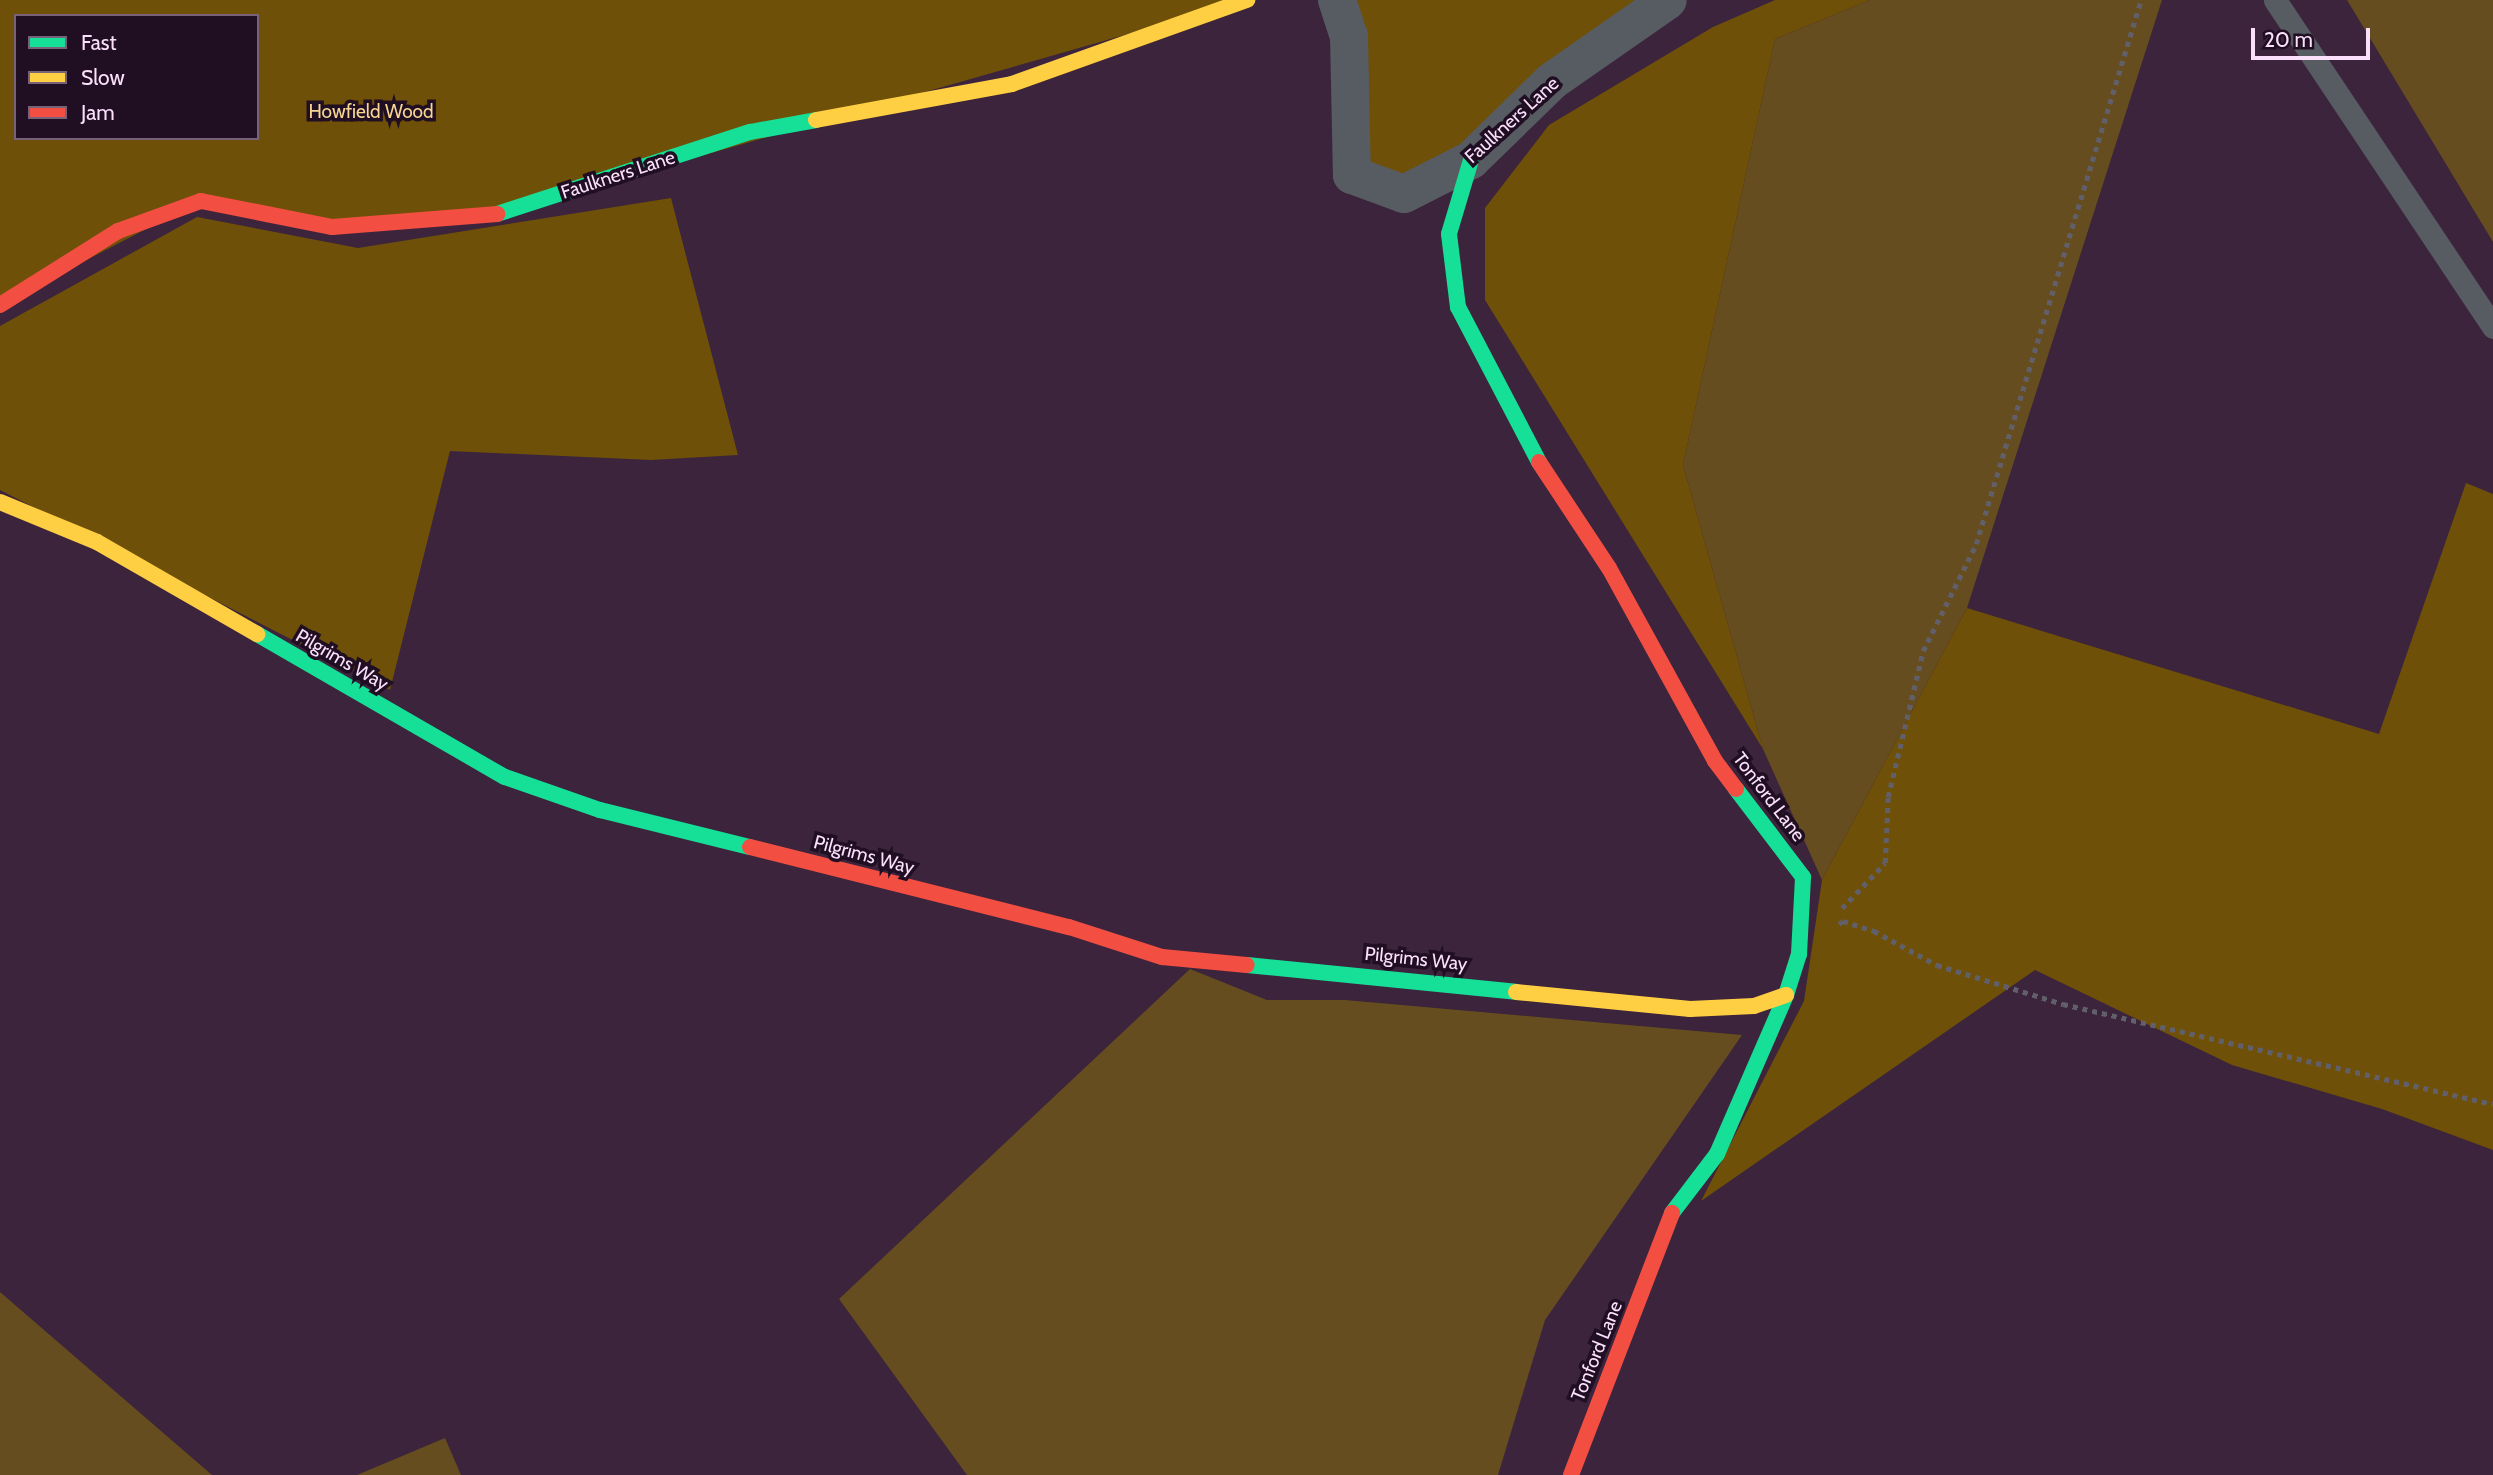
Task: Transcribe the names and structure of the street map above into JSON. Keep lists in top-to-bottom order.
{
  "streets": {
    "street": ["Faulkners Lane", "Pilgrims Way", "Tonford Lane"]
  },
  "crossings": [
    ["Faulkners Lane", "Tonford Lane"],
    ["Pilgrims Way", "Tonford Lane"]
  ],
  "parks": ["Howfield Wood"],
  "legend": ["Fast", "Slow", "Jam"],
  "scale_bar": "20 m"
}
